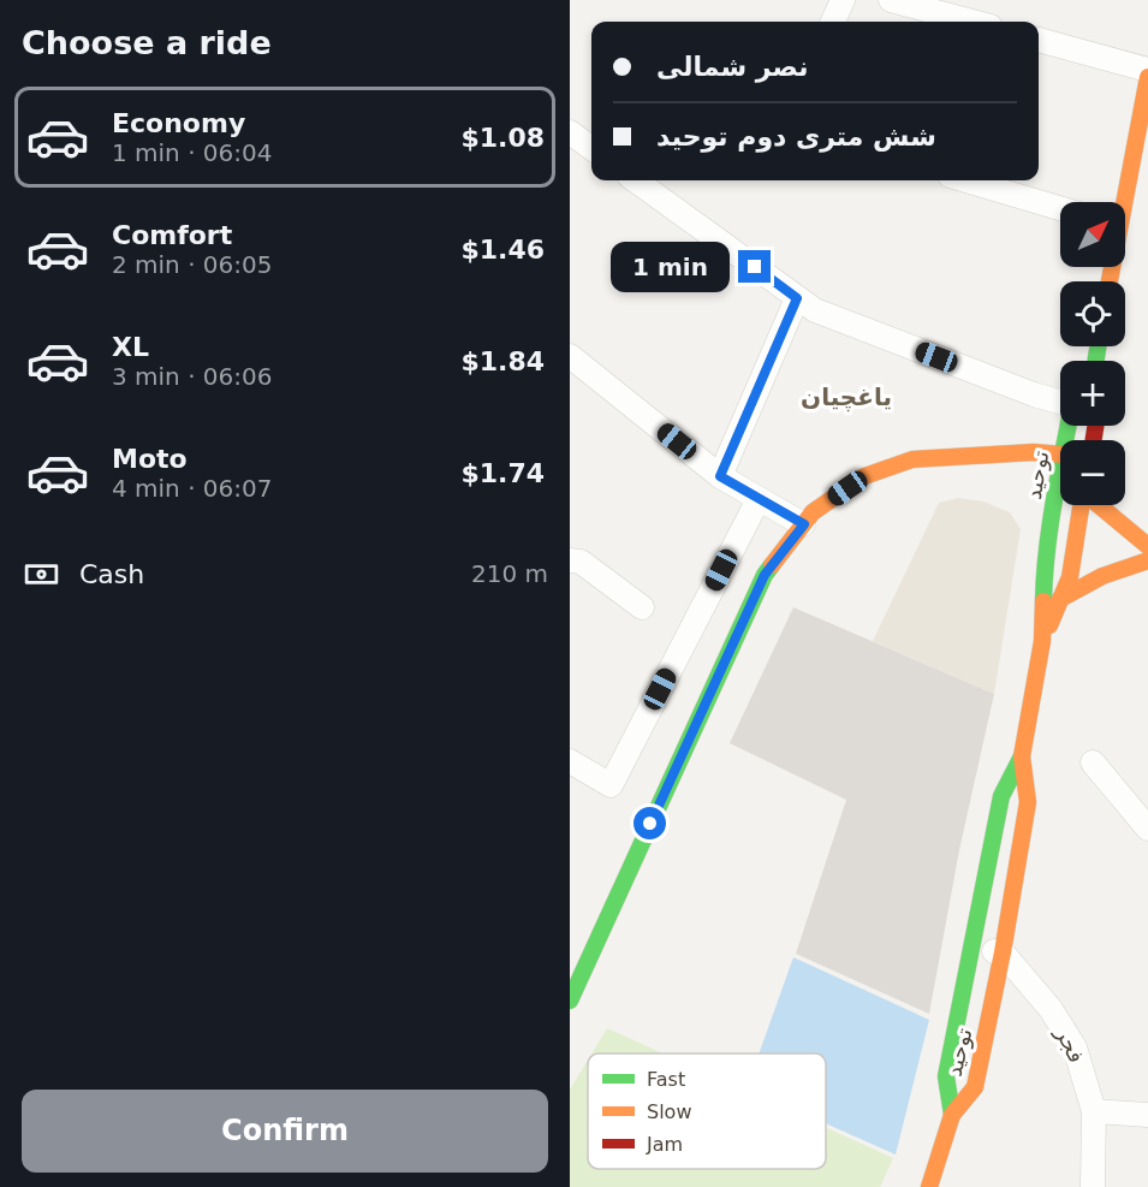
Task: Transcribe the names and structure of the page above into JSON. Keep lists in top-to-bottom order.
{
  "streets": {
    "main road": ["توحید"],
    "street": ["فجر"]
  },
  "crossings": [
    ["توحید", "فجر"]
  ],
  "districts": ["یاغچیان"],
  "legend": ["Fast", "Slow", "Jam"],
  "north": "top right",
  "page": {
    "heading": "Choose a ride",
    "banner": ["نصر شمالی", "شش متری دوم توحید"],
    "list": [
      {
        "name": "Economy",
        "note": "1 min · 06:04",
        "value": "$1.08"
      },
      {
        "name": "Comfort",
        "note": "2 min · 06:05",
        "value": "$1.46"
      },
      {
        "name": "XL",
        "note": "3 min · 06:06",
        "value": "$1.84"
      },
      {
        "name": "Moto",
        "note": "4 min · 06:07",
        "value": "$1.74"
      }
    ],
    "map_buttons": ["+", "−"],
    "bubble": "1 min",
    "pay": ["Cash", "210 m"],
    "buttons": "Confirm"
  }
}
